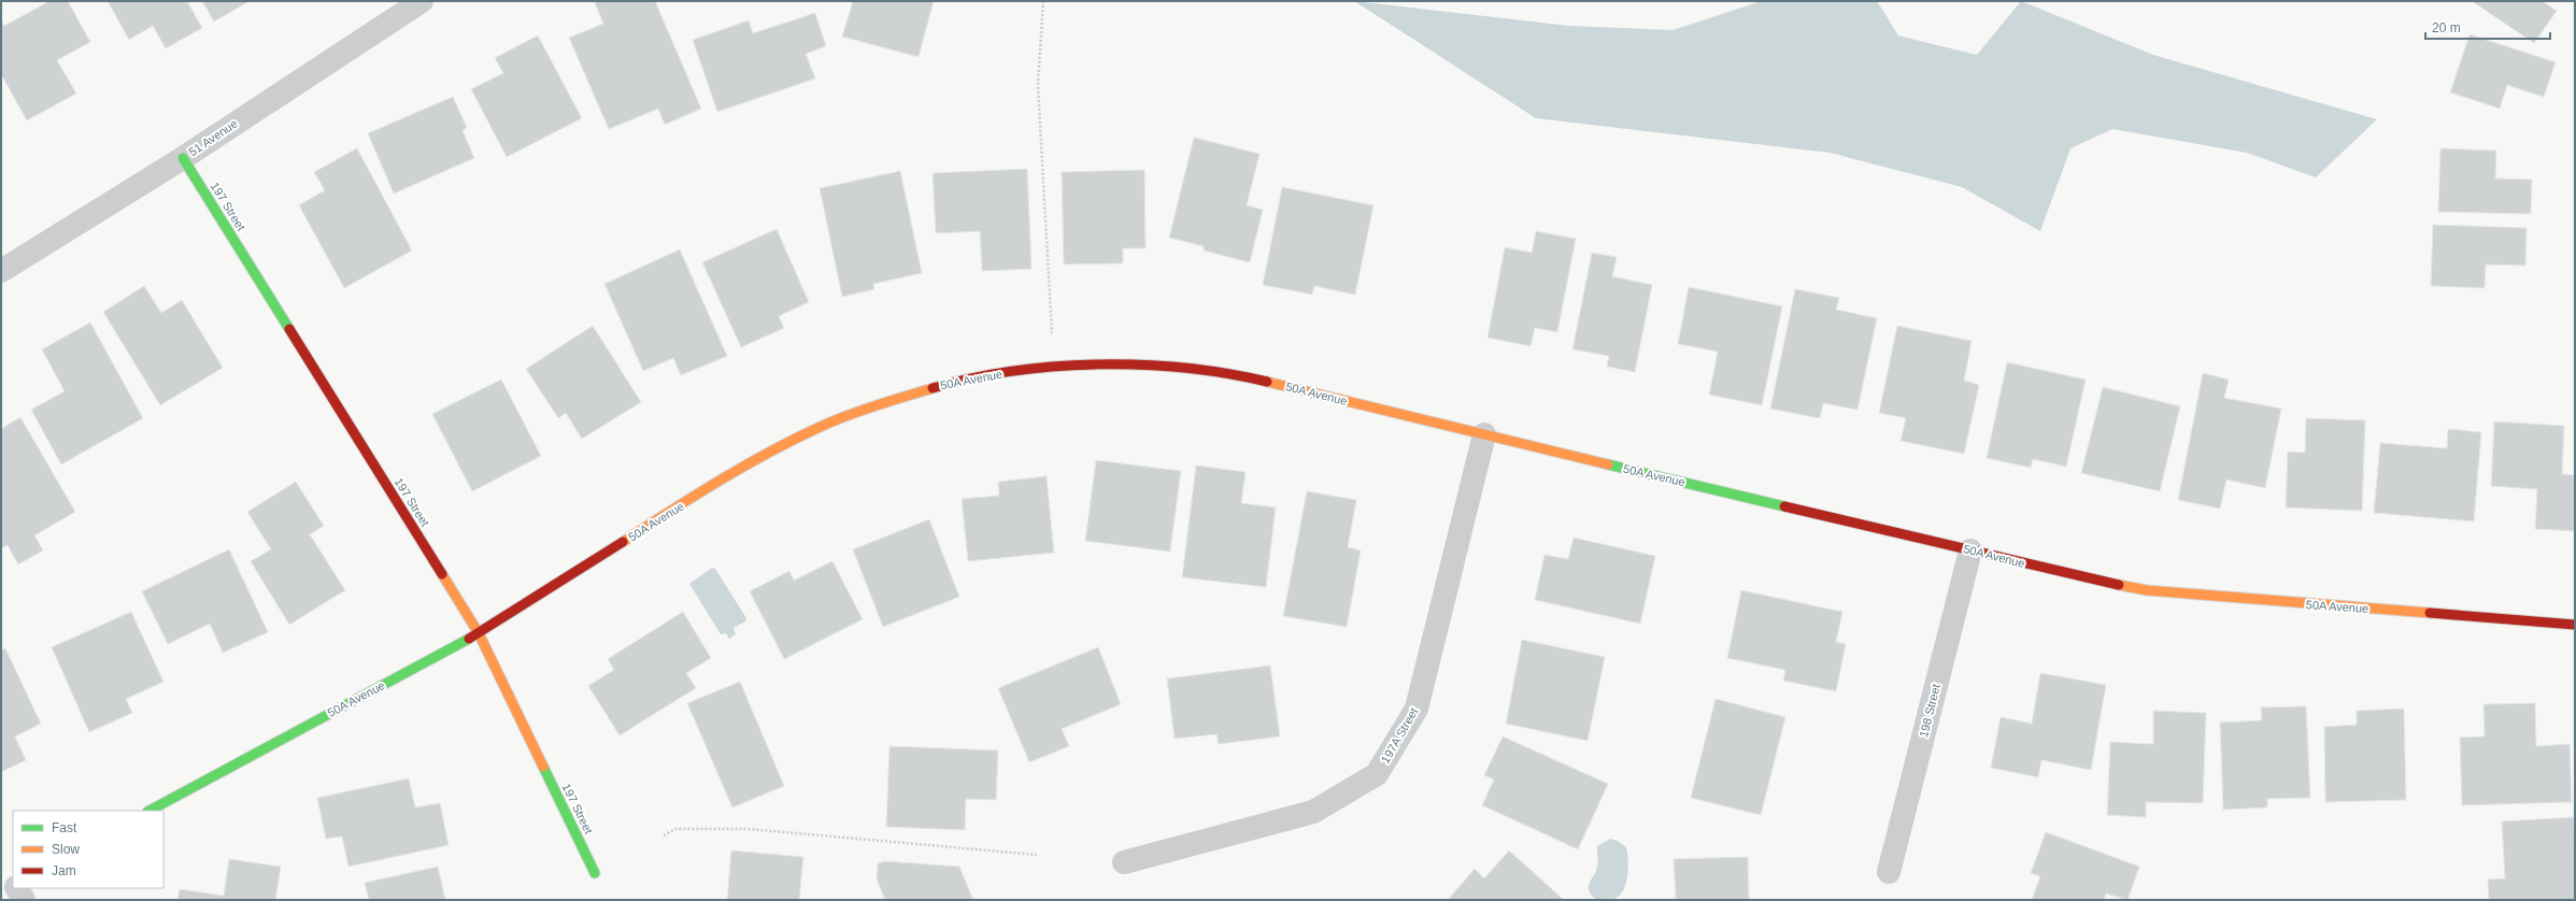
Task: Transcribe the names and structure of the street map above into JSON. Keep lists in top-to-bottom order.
{
  "streets": {
    "street": [
      "51 Avenue",
      "197 Street",
      "50A Avenue",
      "198 Street",
      "197A Street"
    ]
  },
  "crossings": [
    ["51 Avenue", "197 Street"],
    ["197 Street", "50A Avenue"],
    ["50A Avenue", "198 Street"],
    ["50A Avenue", "197A Street"]
  ],
  "legend": ["Fast", "Slow", "Jam"],
  "scale_bar": "20 m"
}
